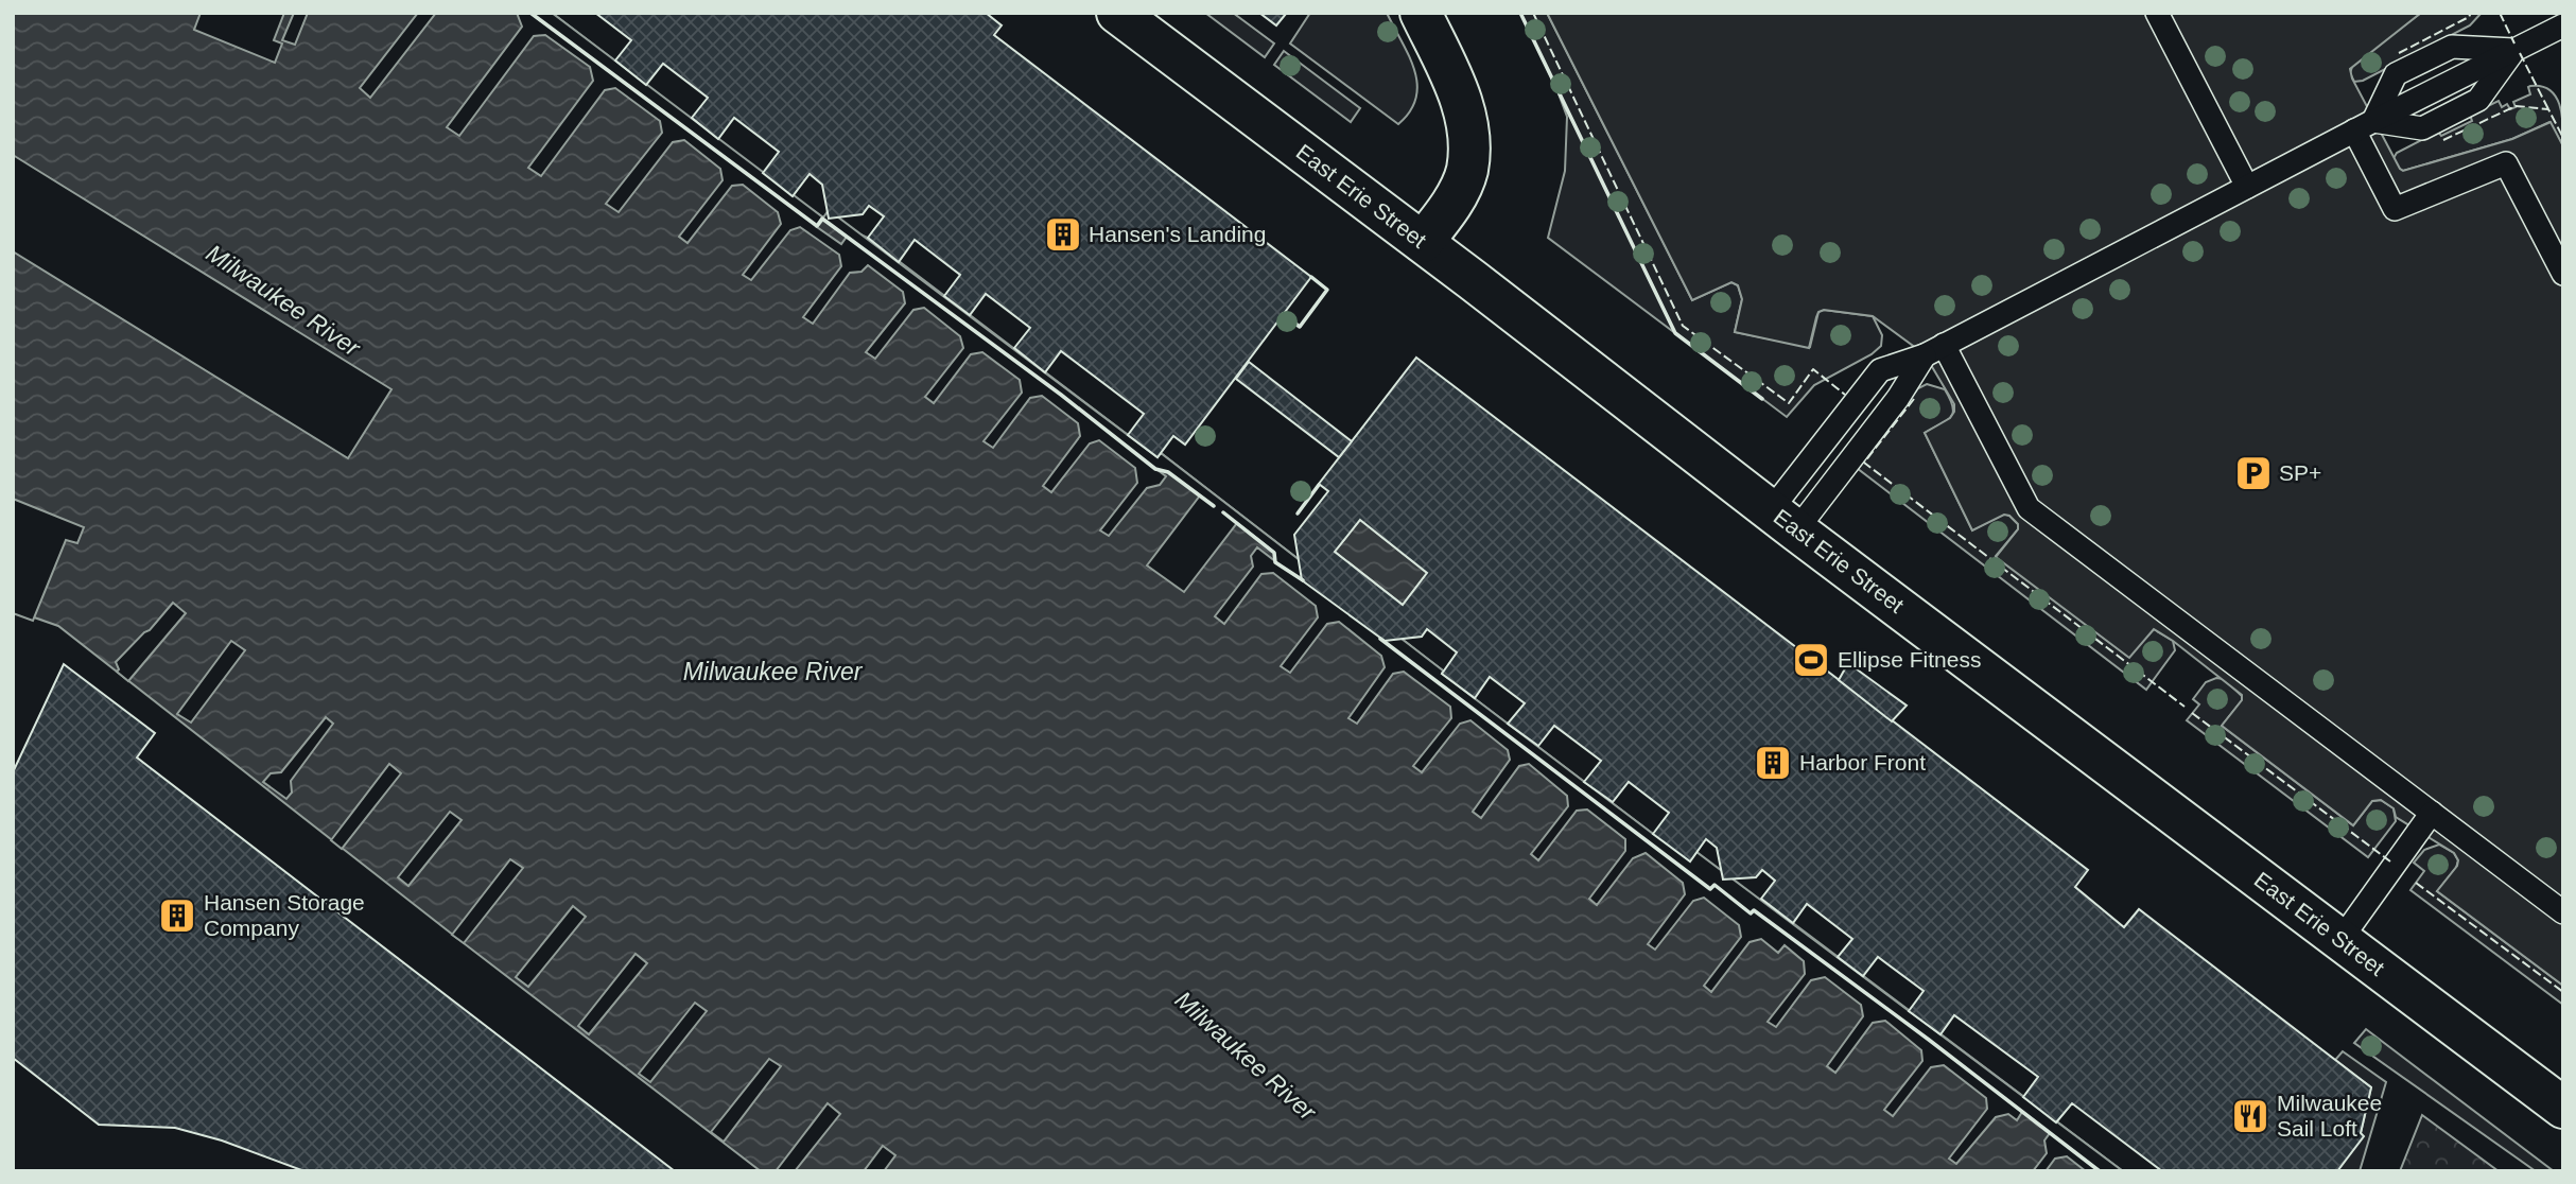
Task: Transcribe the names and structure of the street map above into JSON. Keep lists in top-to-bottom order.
{
  "streets": {
    "street": ["East Erie Street"]
  },
  "water": ["Milwaukee River"],
  "places": {
    "building": ["Hansen's Landing", "Harbor Front", "Hansen Storage Company"],
    "parking": ["SP+"],
    "sports": ["Ellipse Fitness"],
    "restaurant": ["Milwaukee Sail Loft"]
  }
}
